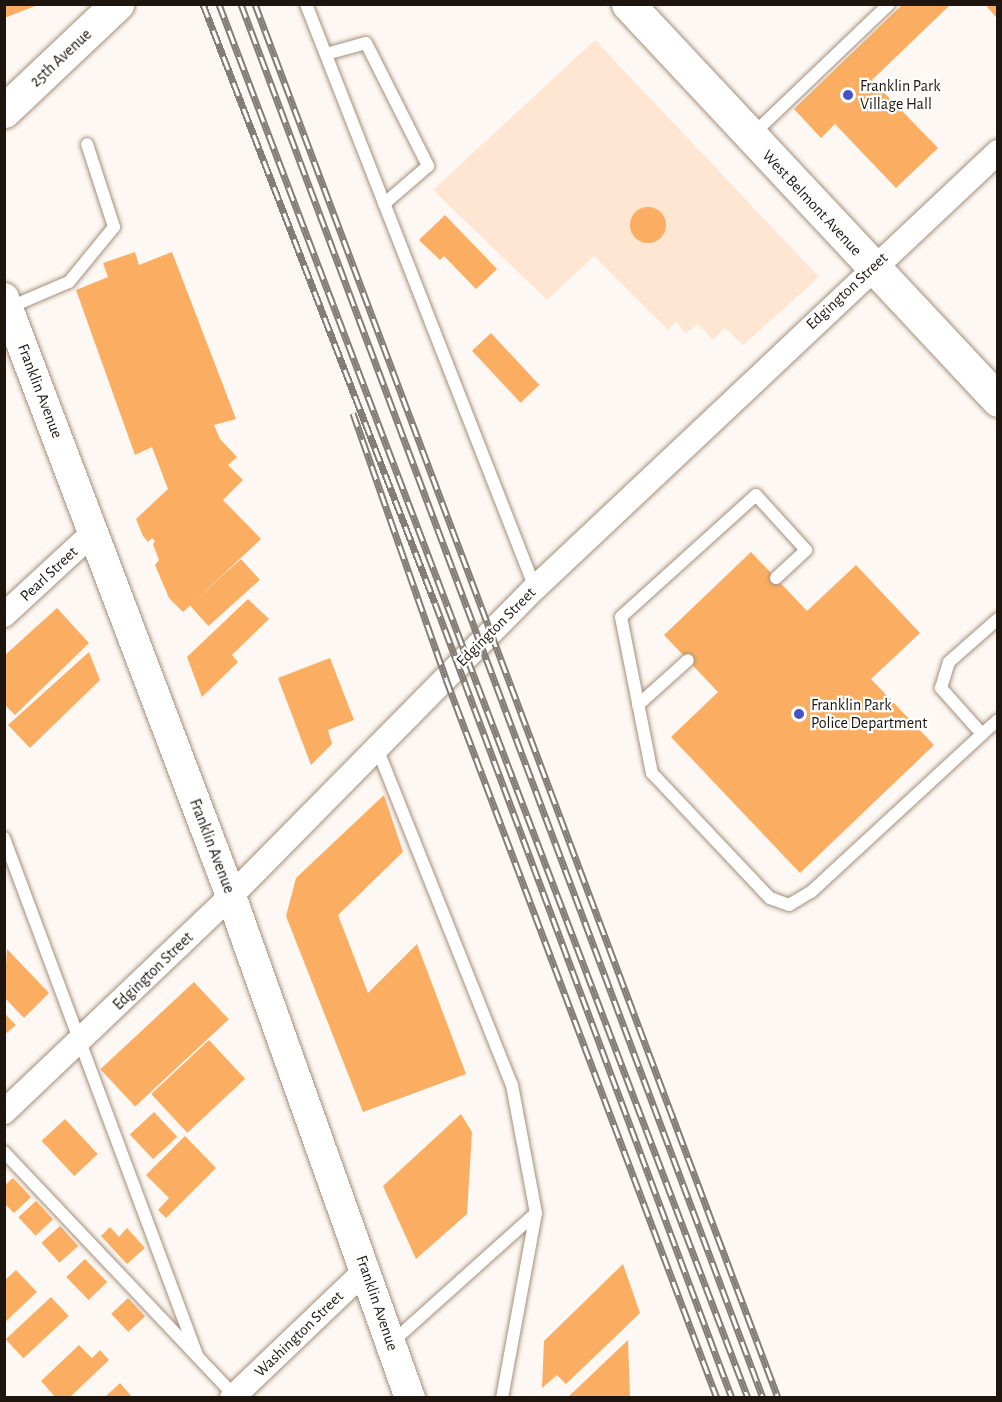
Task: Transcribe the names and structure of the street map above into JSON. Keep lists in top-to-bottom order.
{
  "streets": {
    "main road": ["25th Avenue", "West Belmont Avenue"],
    "street": [
      "Edgington Street",
      "Franklin Avenue",
      "Pearl Street",
      "Washington Street"
    ]
  },
  "crossings": [
    ["West Belmont Avenue", "Edgington Street"],
    ["Edgington Street", "Franklin Avenue"],
    ["Franklin Avenue", "Pearl Street"],
    ["Franklin Avenue", "Washington Street"]
  ],
  "places": ["Franklin Park Village Hall", "Franklin Park Police Department"]
}
